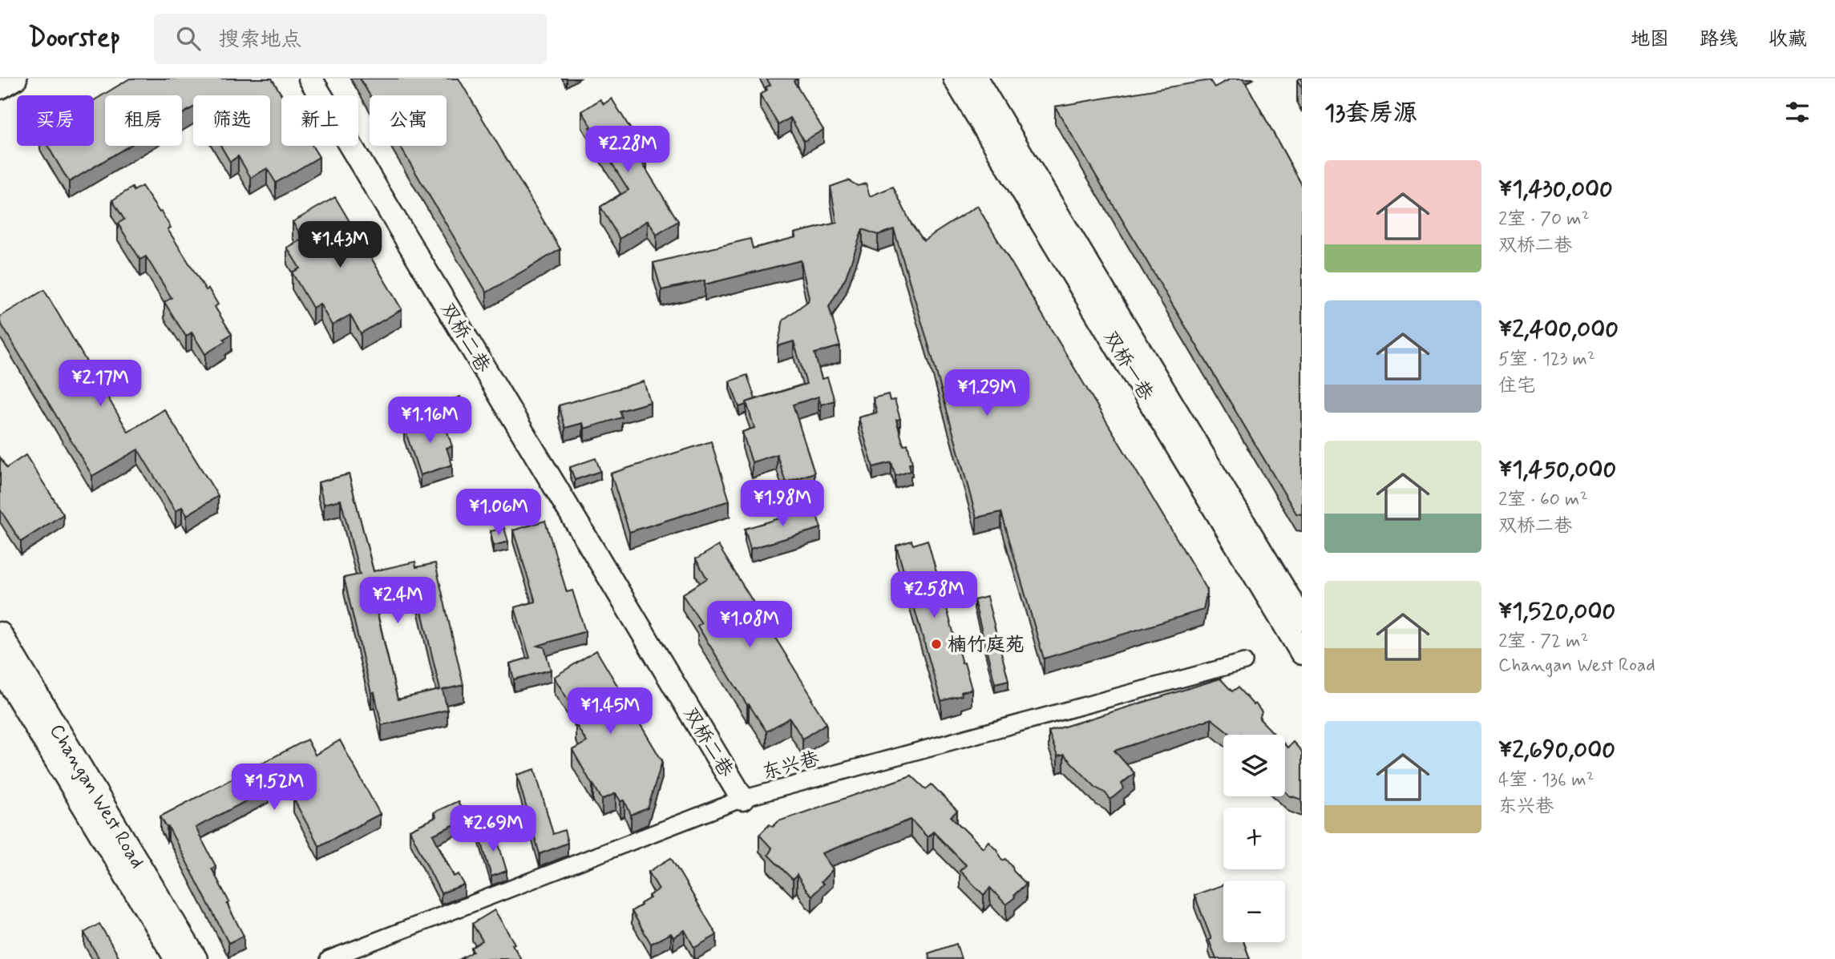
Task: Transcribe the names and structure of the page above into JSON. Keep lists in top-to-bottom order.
{
  "streets": {
    "street": [
      "双桥二巷",
      "双桥一巷",
      "东兴巷",
      "Changan West Road"
    ]
  },
  "crossings": [
    ["双桥二巷", "东兴巷"]
  ],
  "places": ["楠竹庭苑"],
  "page": {
    "header": "Doorstep",
    "search": "搜索地点",
    "nav": ["地图", "路线", "收藏"],
    "heading": "13套房源",
    "chip": [
      "买房",
      "租房",
      "筛选",
      "新上",
      "公寓"
    ],
    "price": [
      "¥2.28M",
      "¥1.43M",
      "¥2.17M",
      "¥1.29M",
      "¥1.16M",
      "¥1.98M",
      "¥1.06M",
      "¥2.58M",
      "¥2.4M",
      "¥1.08M",
      "¥1.45M",
      "¥1.52M",
      "¥2.69M"
    ],
    "list": [
      {
        "name": "¥1,430,000",
        "note": "2室 · 70 m² · 双桥二巷"
      },
      {
        "name": "¥2,400,000",
        "note": "5室 · 123 m² · 住宅"
      },
      {
        "name": "¥1,450,000",
        "note": "2室 · 60 m² · 双桥二巷"
      },
      {
        "name": "¥1,520,000",
        "note": "2室 · 72 m² · Changan West Road"
      },
      {
        "name": "¥2,690,000",
        "note": "4室 · 136 m² · 东兴巷"
      }
    ],
    "map_buttons": ["+", "−"]
  }
}
